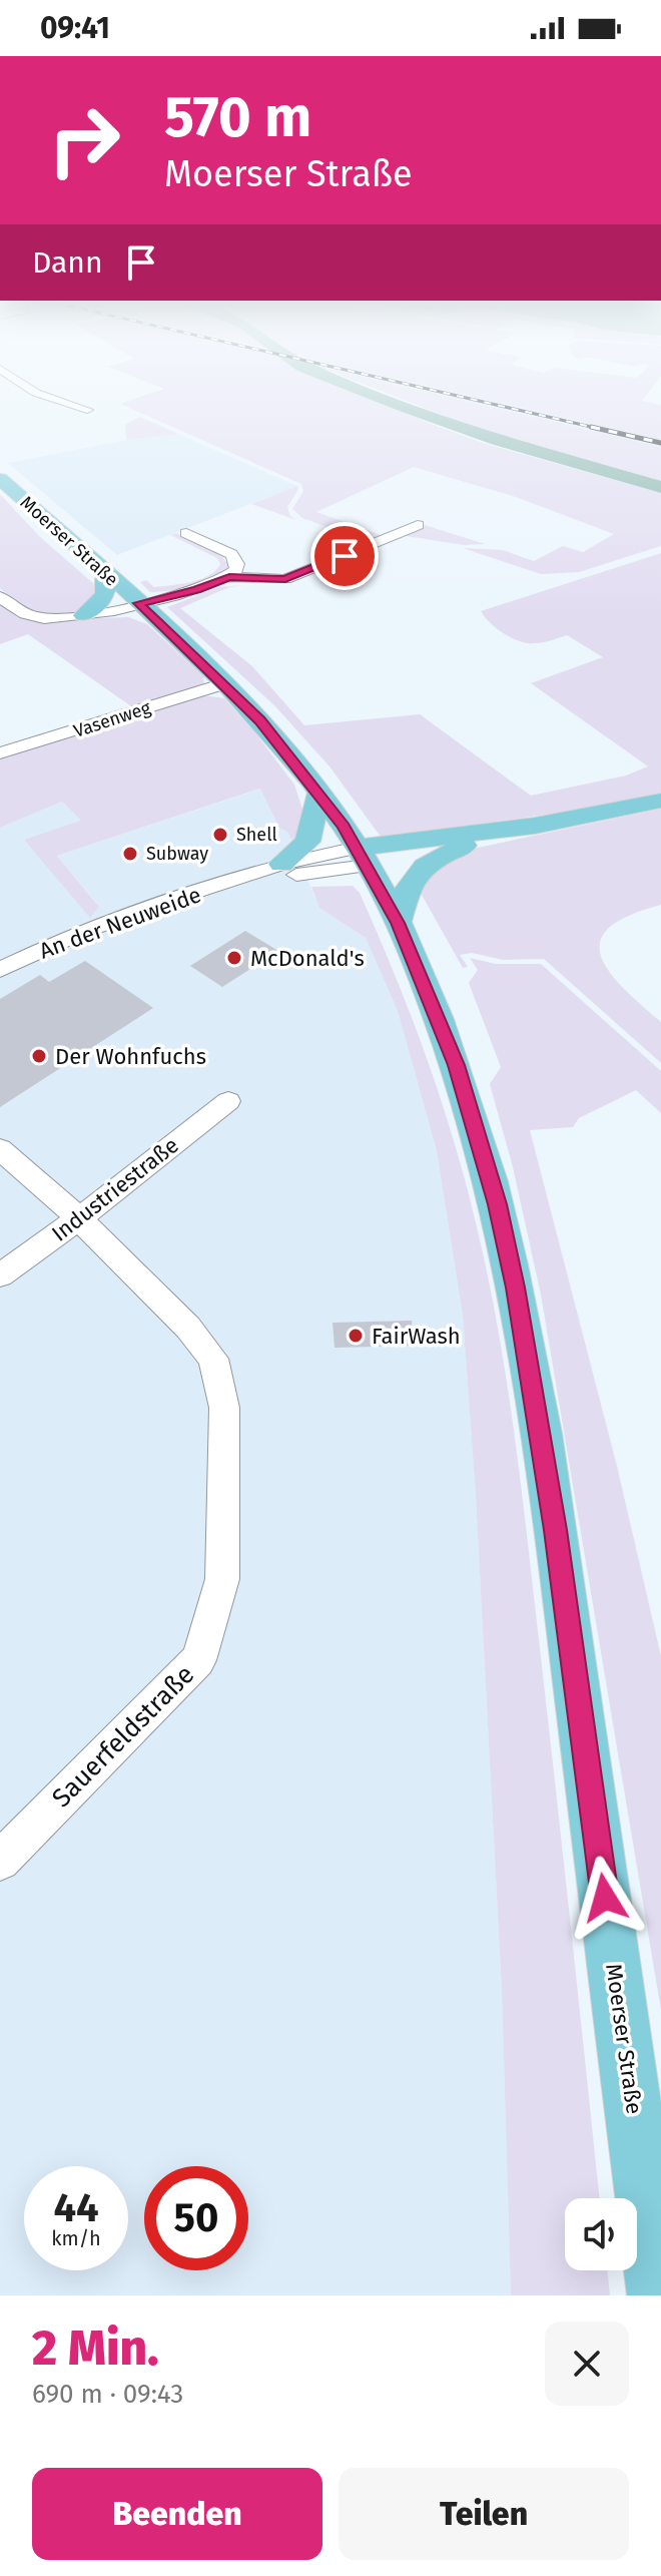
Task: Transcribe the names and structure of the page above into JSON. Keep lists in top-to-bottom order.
{
  "streets": {
    "main road": ["Moerser Straße"],
    "street": [
      "Vasenweg",
      "An der Neuweide",
      "Industriestraße",
      "Sauerfeldstraße"
    ]
  },
  "crossings": [
    ["Moerser Straße", "Vasenweg"],
    ["Moerser Straße", "An der Neuweide"],
    ["Industriestraße", "Sauerfeldstraße"]
  ],
  "places": [
    "Shell",
    "Subway",
    "McDonald's",
    "Der Wohnfuchs",
    "FairWash"
  ],
  "page": {
    "status": "09:41",
    "turn": ["570 m", "Moerser Straße"],
    "then": "Dann",
    "speed": "44 km/h",
    "limit": "50",
    "heading": ["2 Min.", "690 m · 09:43"],
    "buttons": ["Beenden", "Teilen"]
  }
}
